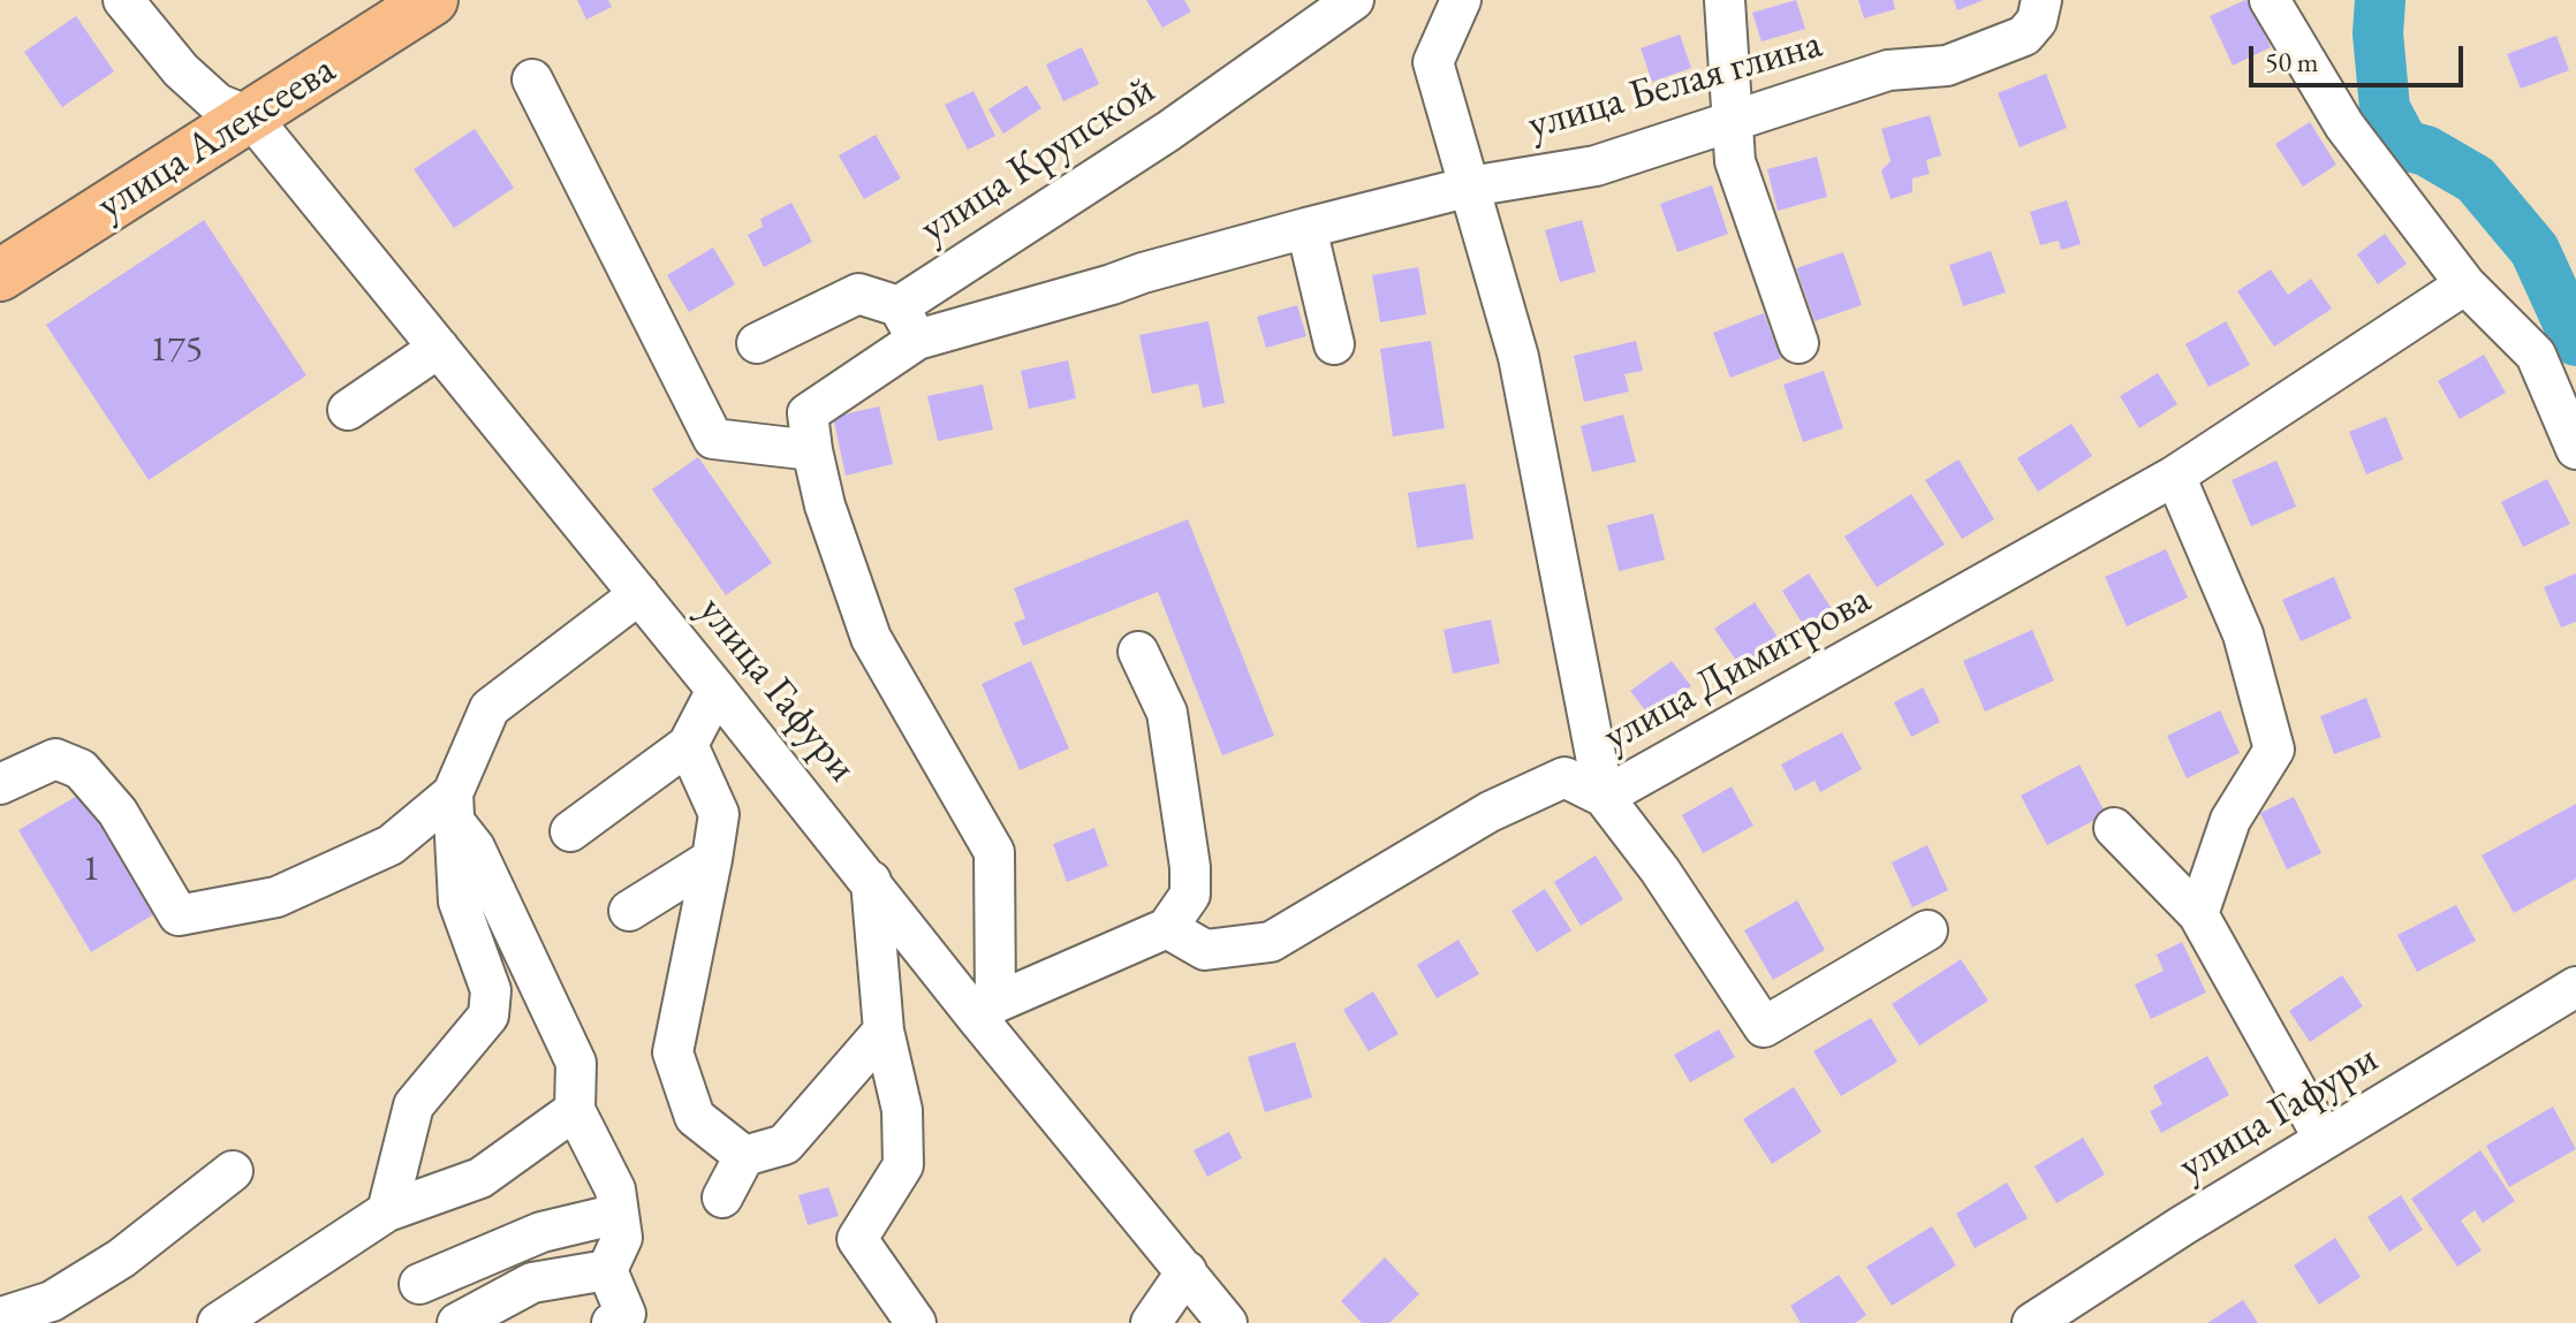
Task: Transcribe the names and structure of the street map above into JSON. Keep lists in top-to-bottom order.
{
  "streets": {
    "main road": ["улица Алексеева"],
    "street": [
      "улица Белая глина",
      "улица Крупской",
      "улица Димитрова",
      "улица Гафури"
    ]
  },
  "crossings": [
    ["улица Алексеева", "улица Гафури"]
  ],
  "house_numbers": ["175", "1"],
  "scale_bar": "50 m"
}
